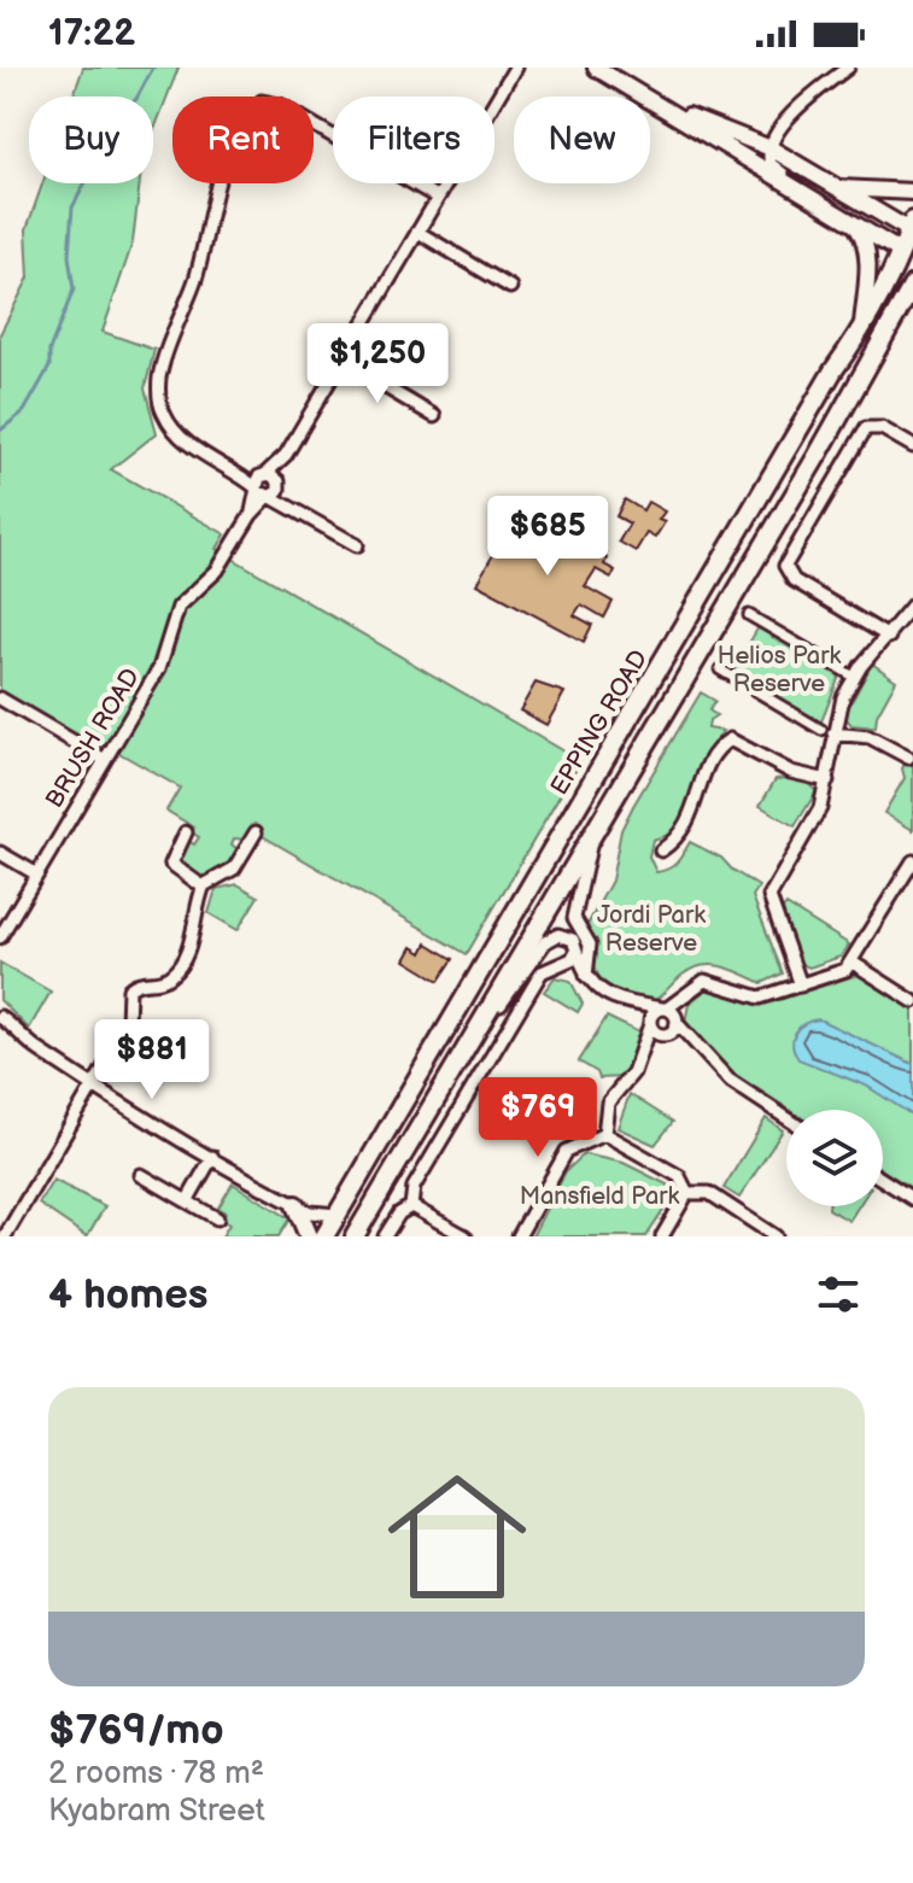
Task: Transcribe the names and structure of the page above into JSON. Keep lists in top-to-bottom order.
{
  "streets": {
    "main road": ["EPPING ROAD"],
    "street": ["BRUSH ROAD"]
  },
  "parks": ["Helios Park Reserve", "Jordi Park Reserve", "Mansfield Park"],
  "page": {
    "status": "17:22",
    "chip": [
      "Buy",
      "Rent",
      "Filters",
      "New"
    ],
    "price": [
      "$1,250",
      "$685",
      "$881",
      "$769"
    ],
    "heading": "4 homes",
    "list": [
      {
        "name": "$769/mo",
        "note": "2 rooms · 78 m² · Kyabram Street"
      }
    ]
  }
}
